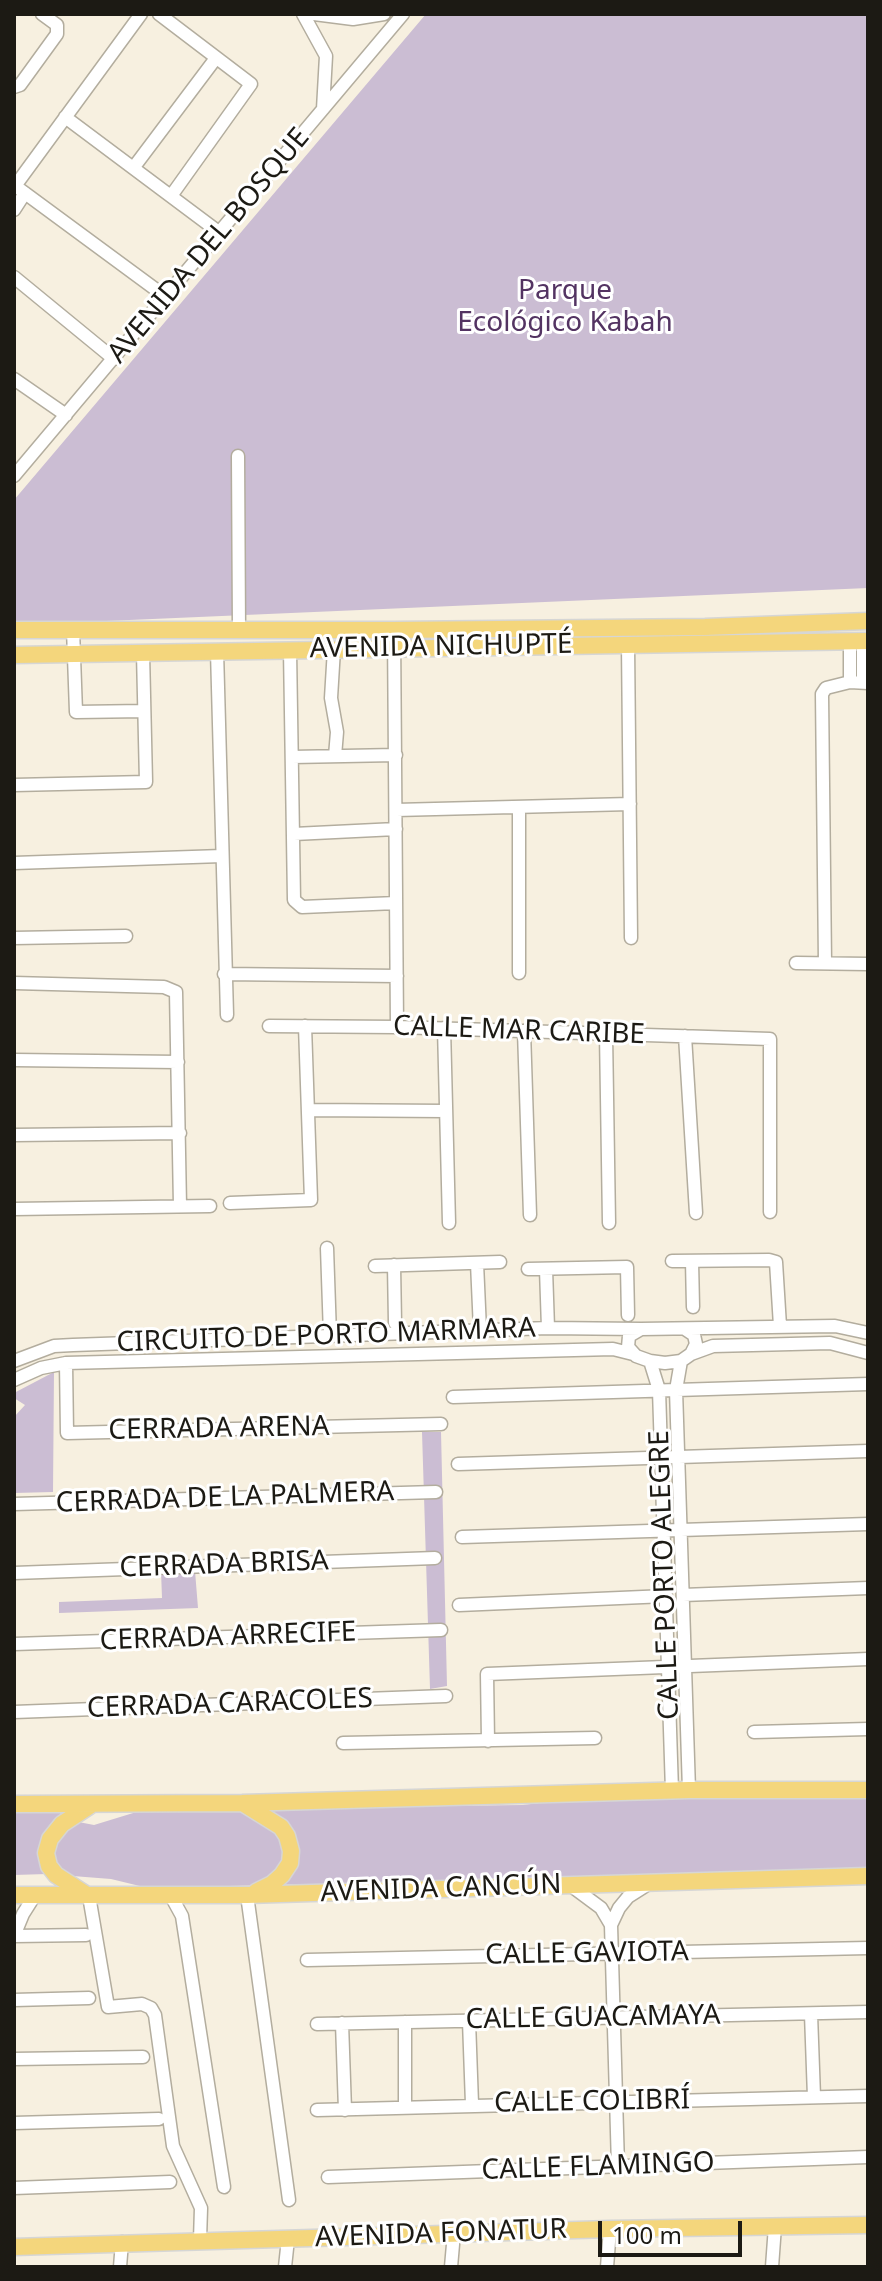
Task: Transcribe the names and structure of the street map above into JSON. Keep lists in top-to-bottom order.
{
  "streets": {
    "main road": ["AVENIDA NICHUPTÉ", "AVENIDA CANCÚN", "AVENIDA FONATUR"],
    "street": [
      "AVENIDA DEL BOSQUE",
      "CALLE MAR CARIBE",
      "CIRCUITO DE PORTO MARMARA",
      "CERRADA ARENA",
      "CERRADA DE LA PALMERA",
      "CERRADA BRISA",
      "CALLE PORTO ALEGRE",
      "CERRADA ARRECIFE",
      "CERRADA CARACOLES",
      "CALLE GAVIOTA",
      "CALLE GUACAMAYA",
      "CALLE COLIBRÍ",
      "CALLE FLAMINGO"
    ]
  },
  "crossings": [
    ["CIRCUITO DE PORTO MARMARA", "CERRADA ARENA"],
    ["CIRCUITO DE PORTO MARMARA", "CALLE PORTO ALEGRE"]
  ],
  "parks": ["Parque Ecológico Kabah"],
  "scale_bar": "100 m"
}
